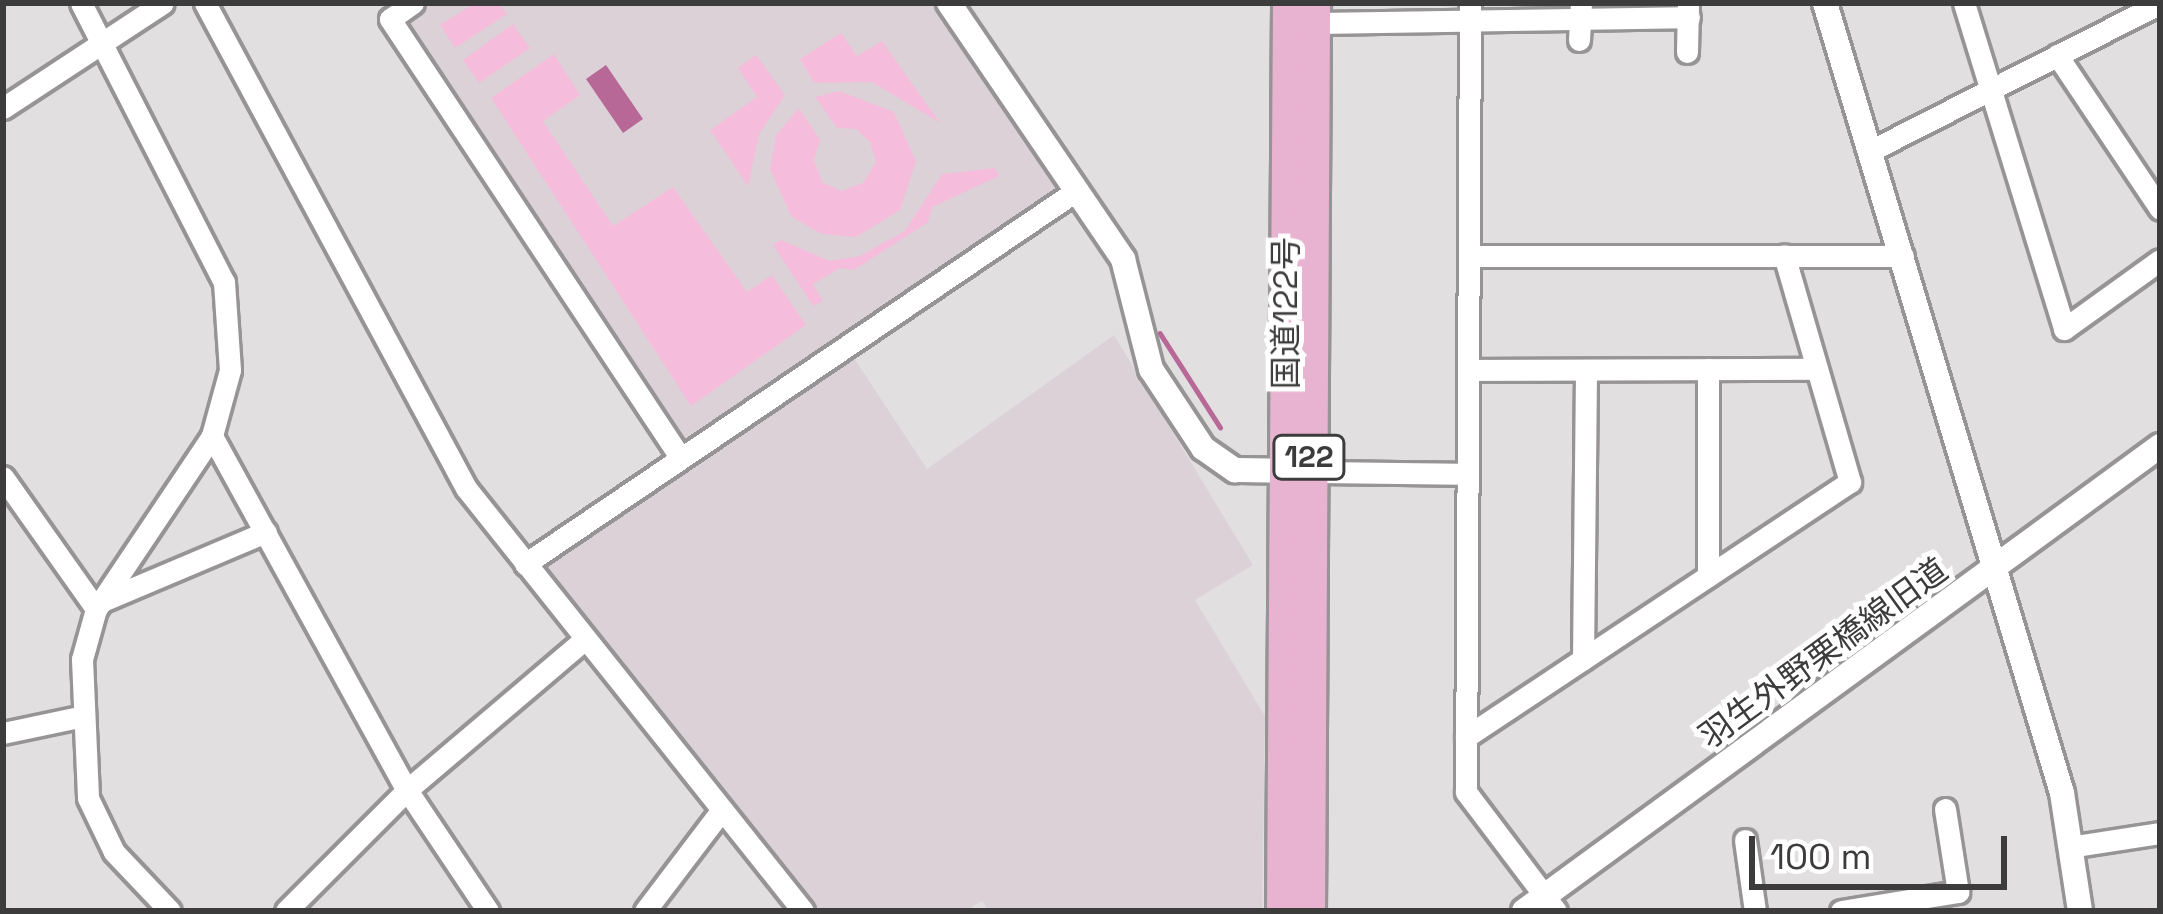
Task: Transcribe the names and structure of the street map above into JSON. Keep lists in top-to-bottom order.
{
  "streets": {
    "highway": ["国道122号", "122"],
    "street": ["羽生外野栗橋線旧道"]
  },
  "scale_bar": "100 m"
}
